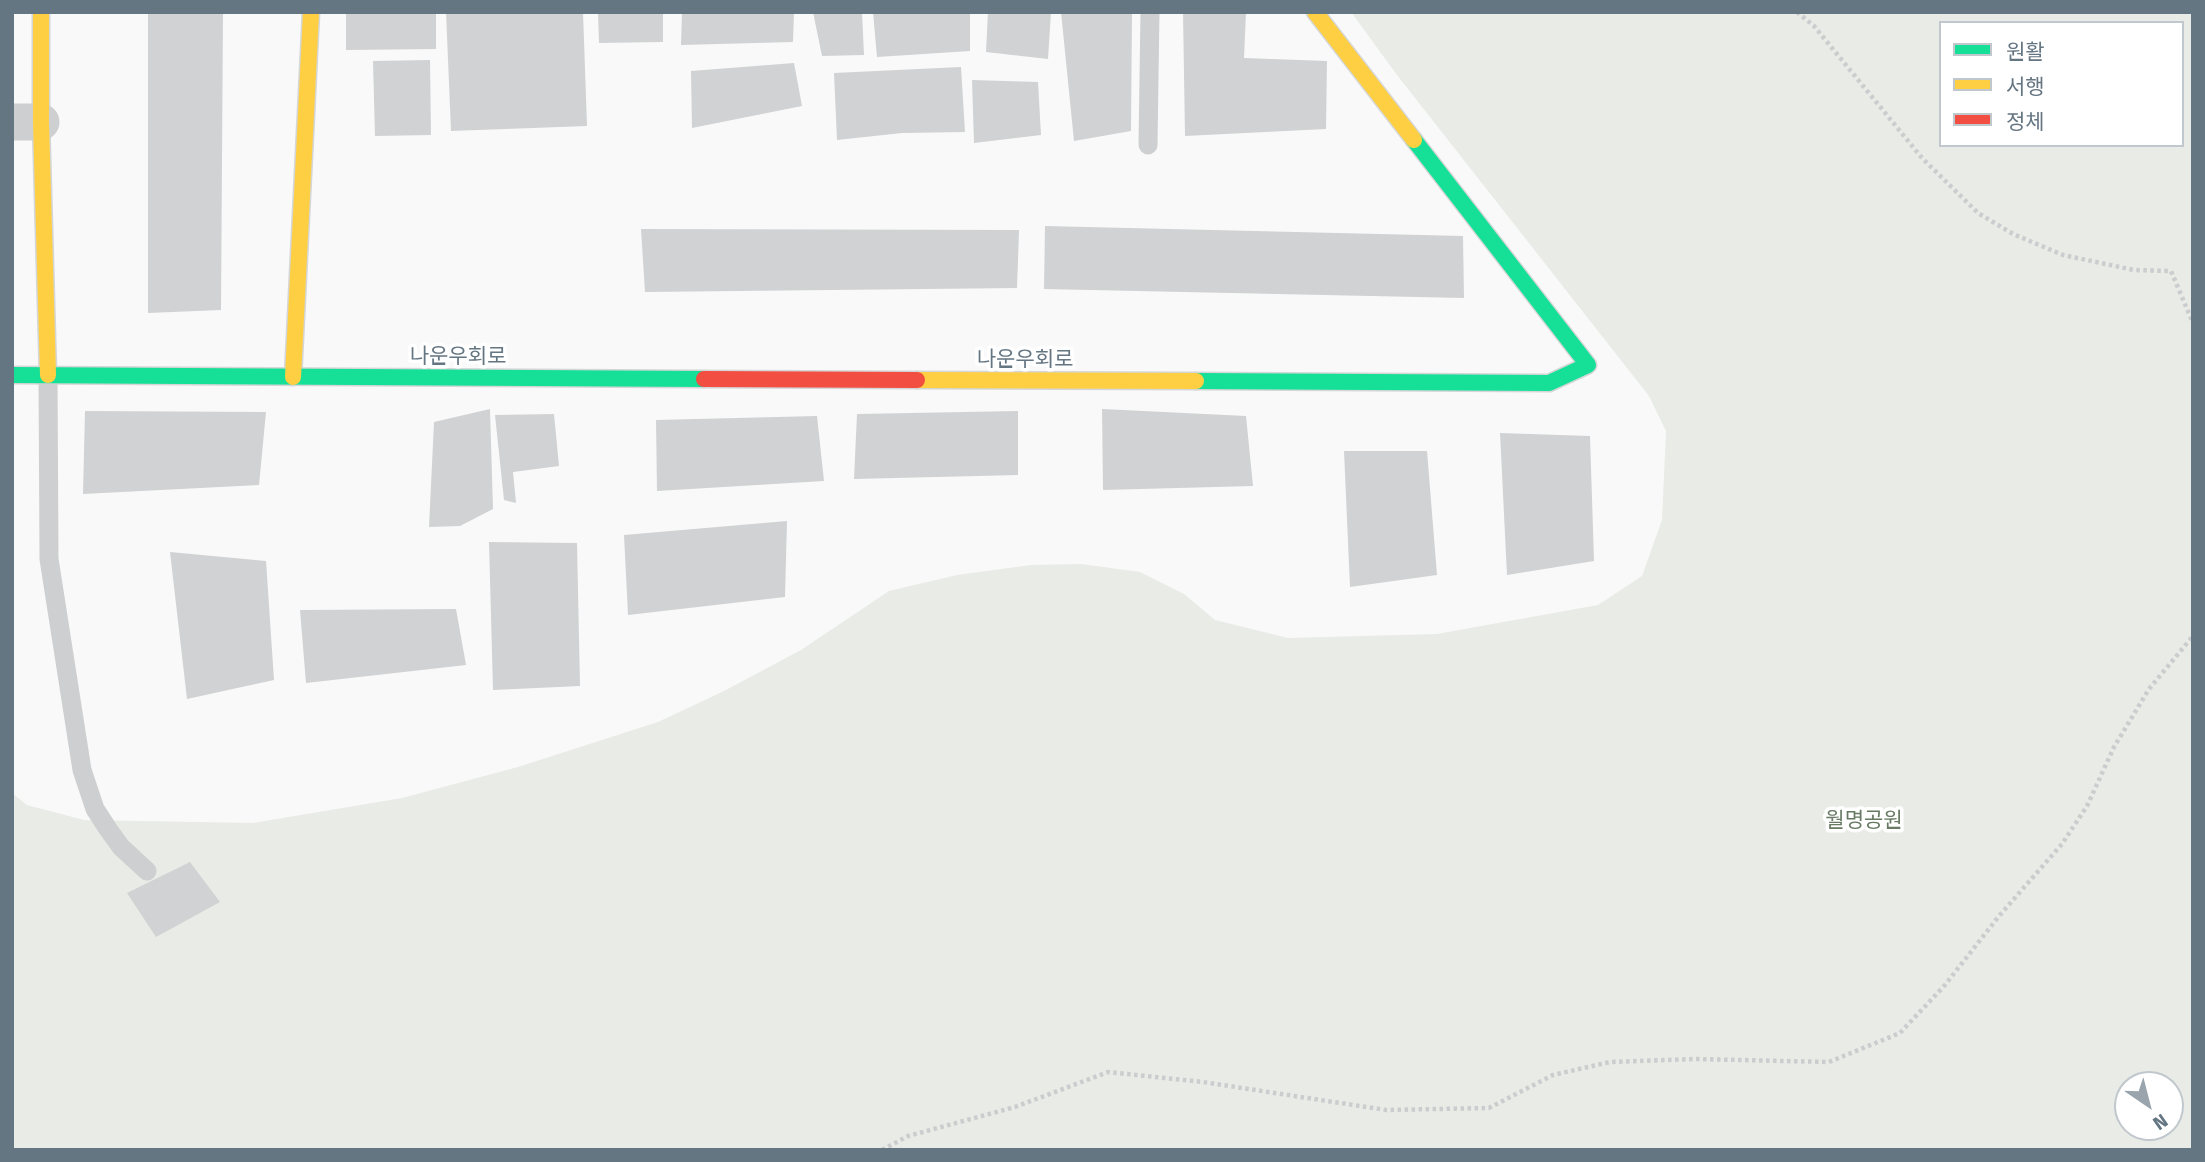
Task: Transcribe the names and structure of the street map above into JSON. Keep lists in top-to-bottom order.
{
  "streets": {
    "street": ["나운우회로"]
  },
  "parks": ["월명공원"],
  "legend": ["원활", "서행", "정체"],
  "north": "bottom right"
}
